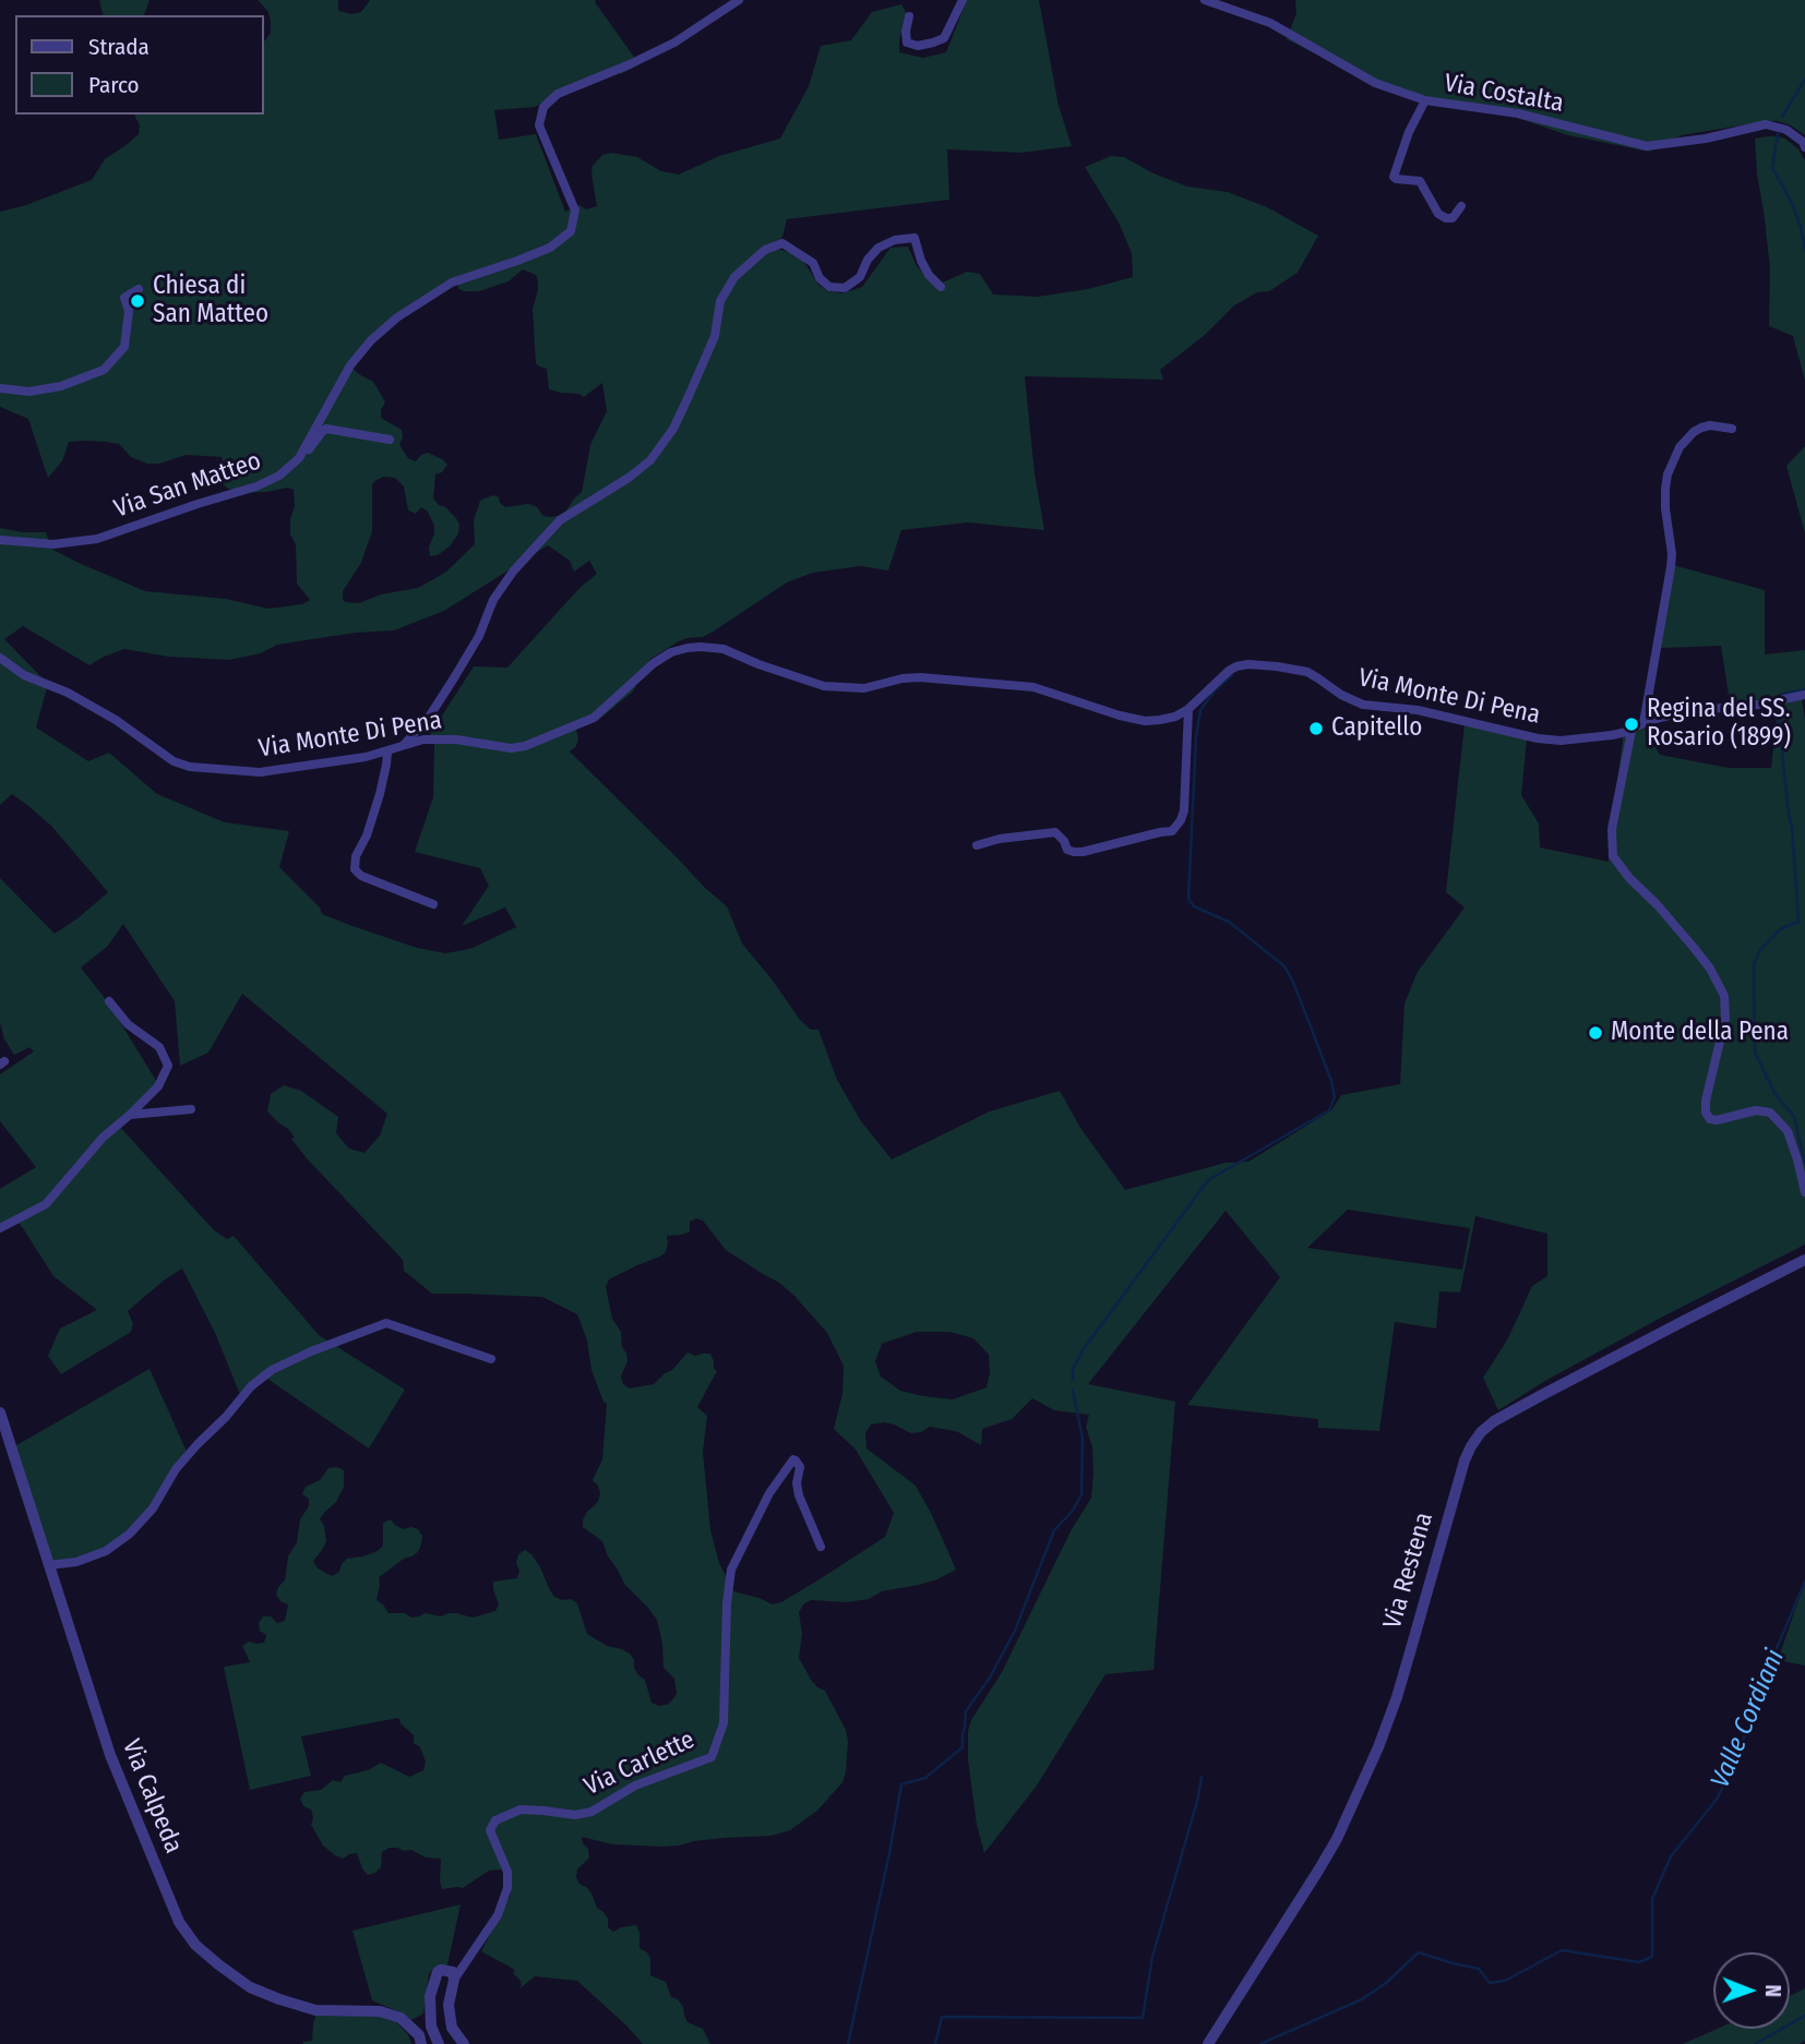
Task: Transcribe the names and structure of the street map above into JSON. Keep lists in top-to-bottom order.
{
  "streets": {
    "street": [
      "Via Costalta",
      "Via San Matteo",
      "Via Monte Di Pena",
      "Via Restena",
      "Via Carlette",
      "Via Calpeda"
    ]
  },
  "water": ["Valle Cordiani"],
  "places": [
    "Chiesa di San Matteo",
    "Regina del SS. Rosario (1899)",
    "Capitello",
    "Monte della Pena"
  ],
  "legend": ["Strada", "Parco"],
  "north": "right"
}
